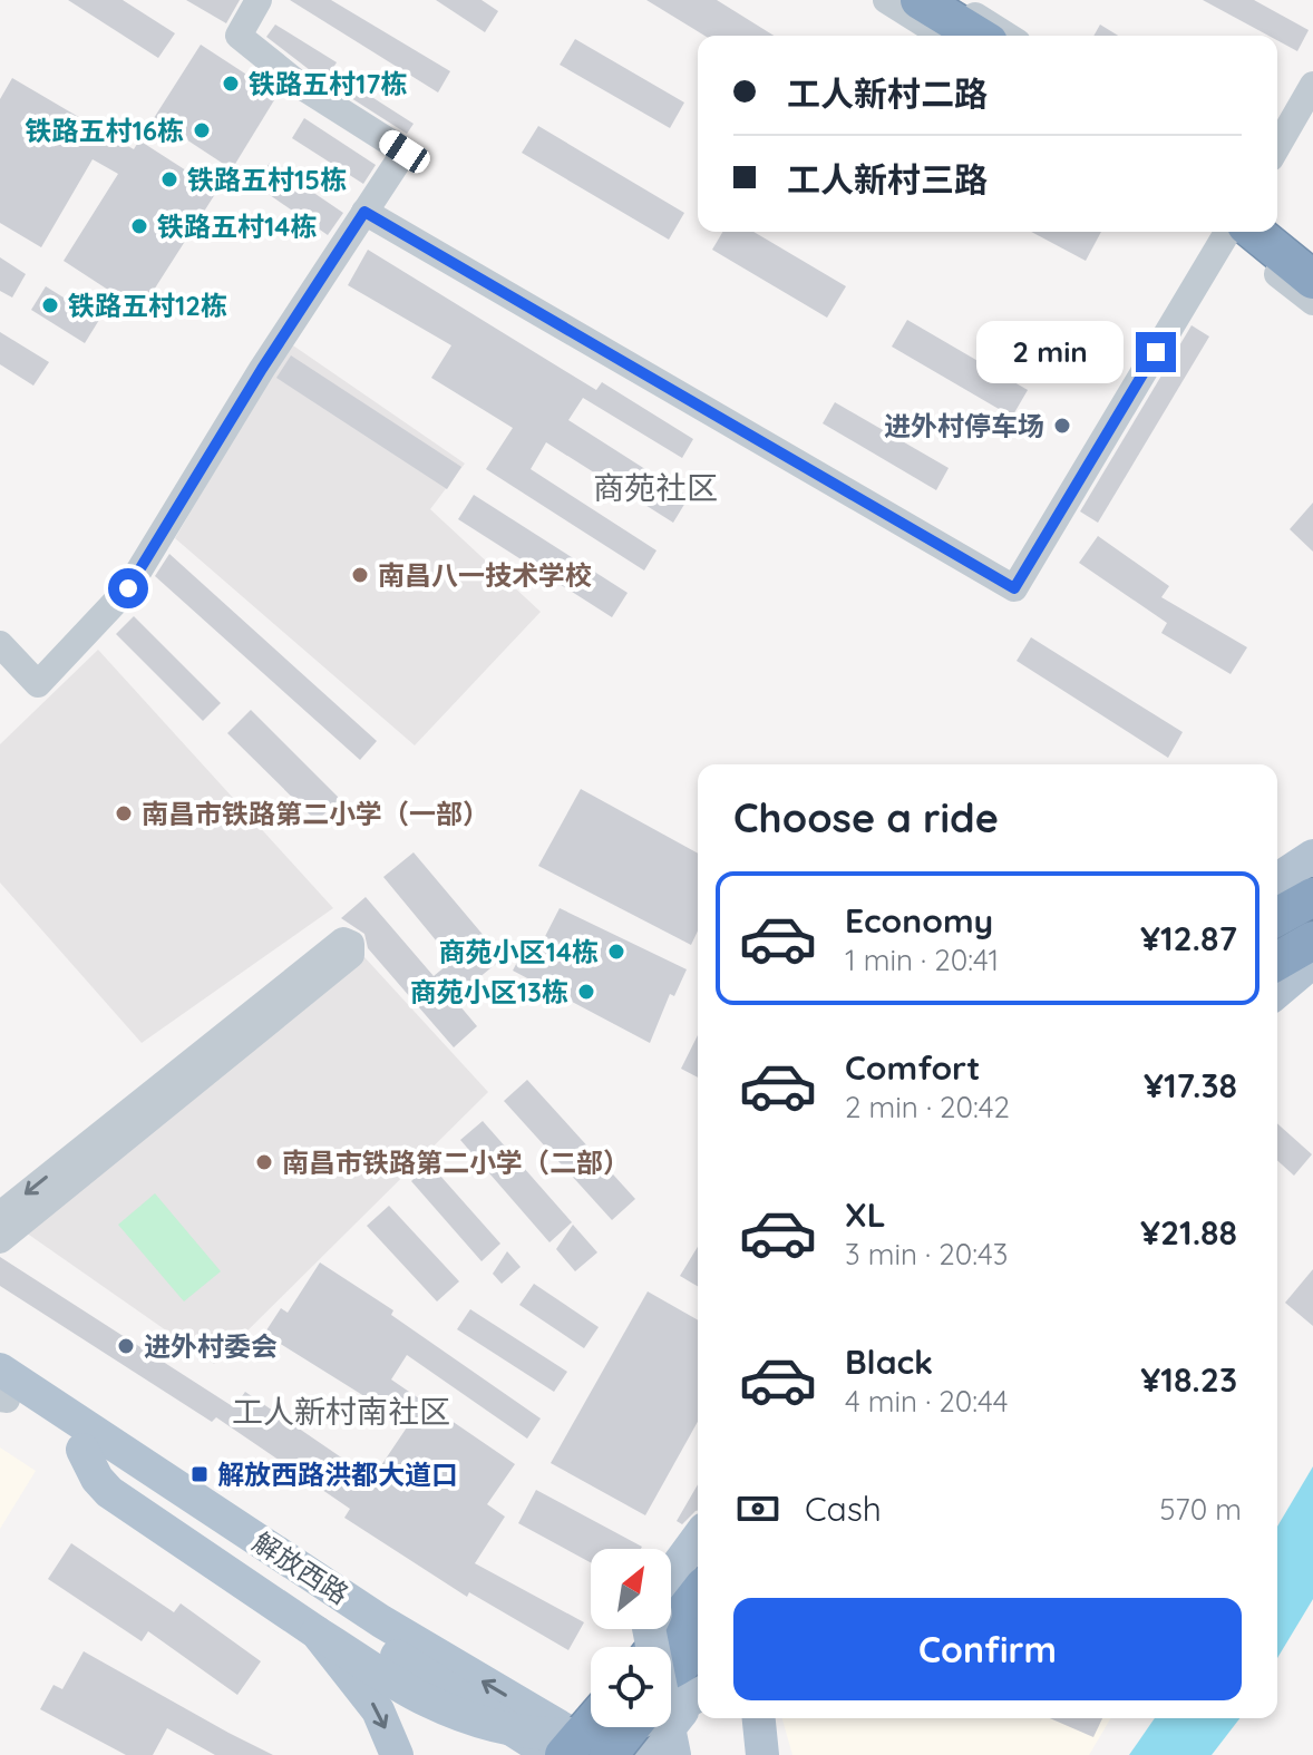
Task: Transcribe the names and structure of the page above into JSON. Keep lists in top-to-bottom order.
{
  "streets": {
    "main road": ["解放西路"]
  },
  "districts": ["商苑社区", "工人新村南社区"],
  "places": {
    "other": [
      "铁路五村17栋",
      "铁路五村16栋",
      "铁路五村15栋",
      "铁路五村14栋",
      "铁路五村12栋",
      "进外村停车场",
      "南昌八一技术学校",
      "南昌市铁路第二小学（一部）",
      "商苑小区14栋",
      "商苑小区13栋",
      "南昌市铁路第二小学（二部）",
      "进外村委会"
    ],
    "transit": ["解放西路洪都大道口"]
  },
  "north": "top right",
  "page": {
    "banner": ["工人新村二路", "工人新村三路"],
    "bubble": "2 min",
    "heading": "Choose a ride",
    "list": [
      {
        "name": "Economy",
        "note": "1 min · 20:41",
        "value": "¥12.87"
      },
      {
        "name": "Comfort",
        "note": "2 min · 20:42",
        "value": "¥17.38"
      },
      {
        "name": "XL",
        "note": "3 min · 20:43",
        "value": "¥21.88"
      },
      {
        "name": "Black",
        "note": "4 min · 20:44",
        "value": "¥18.23"
      }
    ],
    "pay": ["Cash", "570 m"],
    "buttons": "Confirm"
  }
}
